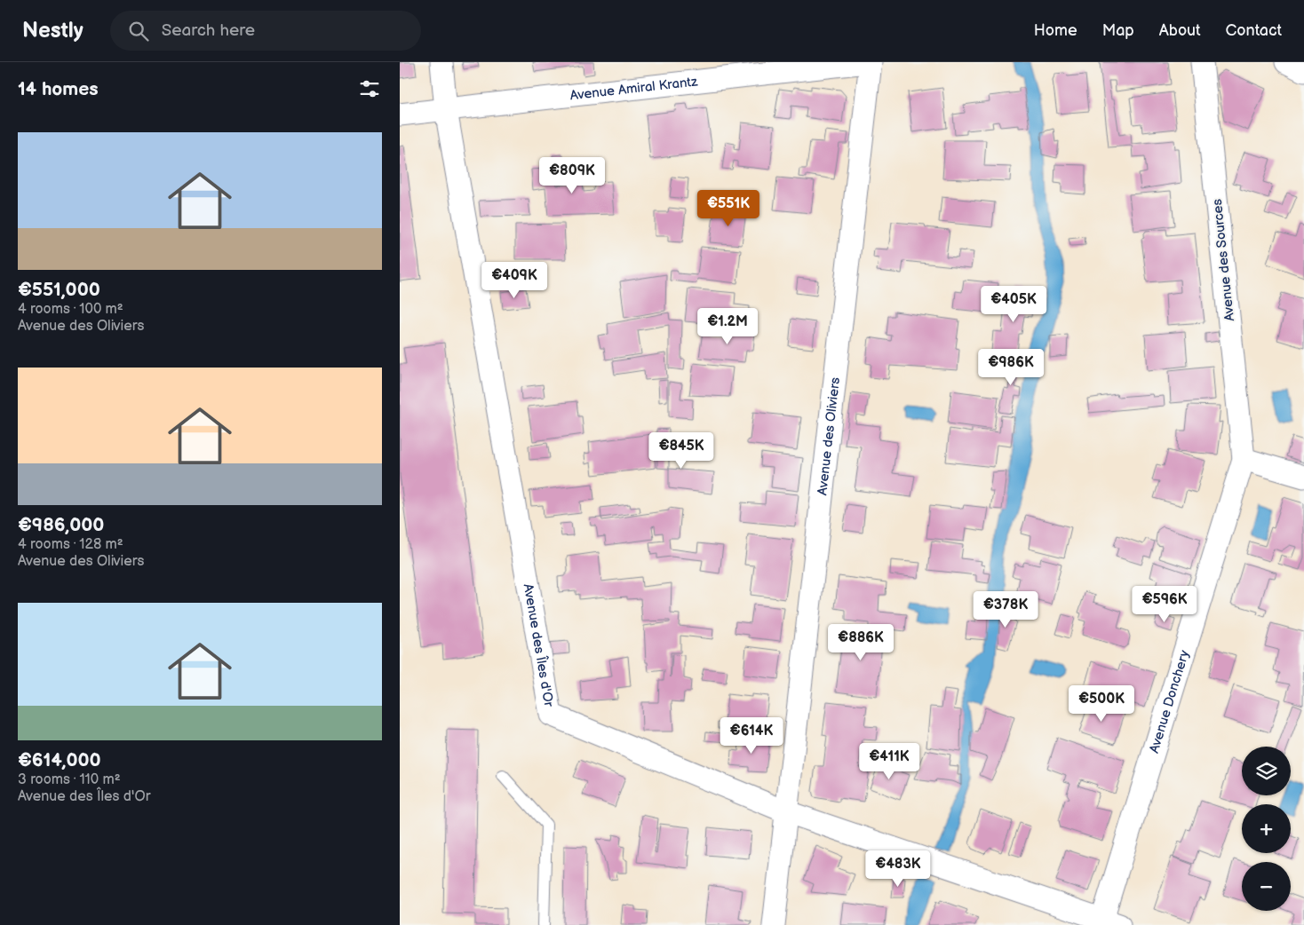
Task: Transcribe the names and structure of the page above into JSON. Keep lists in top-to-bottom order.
{
  "streets": {
    "street": [
      "Avenue Amiral Krantz",
      "Avenue des Sources",
      "Avenue des Oliviers",
      "Avenue des Îles d'Or",
      "Avenue Donchery"
    ]
  },
  "crossings": [
    ["Avenue Amiral Krantz", "Avenue des Oliviers"],
    ["Avenue Amiral Krantz", "Avenue des Îles d'Or"],
    ["Avenue des Sources", "Avenue Donchery"],
    ["Avenue des Oliviers", "Avenue des Îles d'Or"],
    ["Avenue des Îles d'Or", "Avenue Donchery"]
  ],
  "page": {
    "header": "Nestly",
    "search": "Search here",
    "nav": [
      "Home",
      "Map",
      "About",
      "Contact"
    ],
    "heading": "14 homes",
    "list": [
      {
        "name": "€551,000",
        "note": "4 rooms · 100 m² · Avenue des Oliviers"
      },
      {
        "name": "€986,000",
        "note": "4 rooms · 128 m² · Avenue des Oliviers"
      },
      {
        "name": "€614,000",
        "note": "3 rooms · 110 m² · Avenue des Îles d'Or"
      }
    ],
    "price": [
      "€809K",
      "€551K",
      "€409K",
      "€405K",
      "€1.2M",
      "€986K",
      "€845K",
      "€596K",
      "€378K",
      "€886K",
      "€500K",
      "€614K",
      "€411K",
      "€483K"
    ],
    "map_buttons": ["+", "−"]
  }
}
